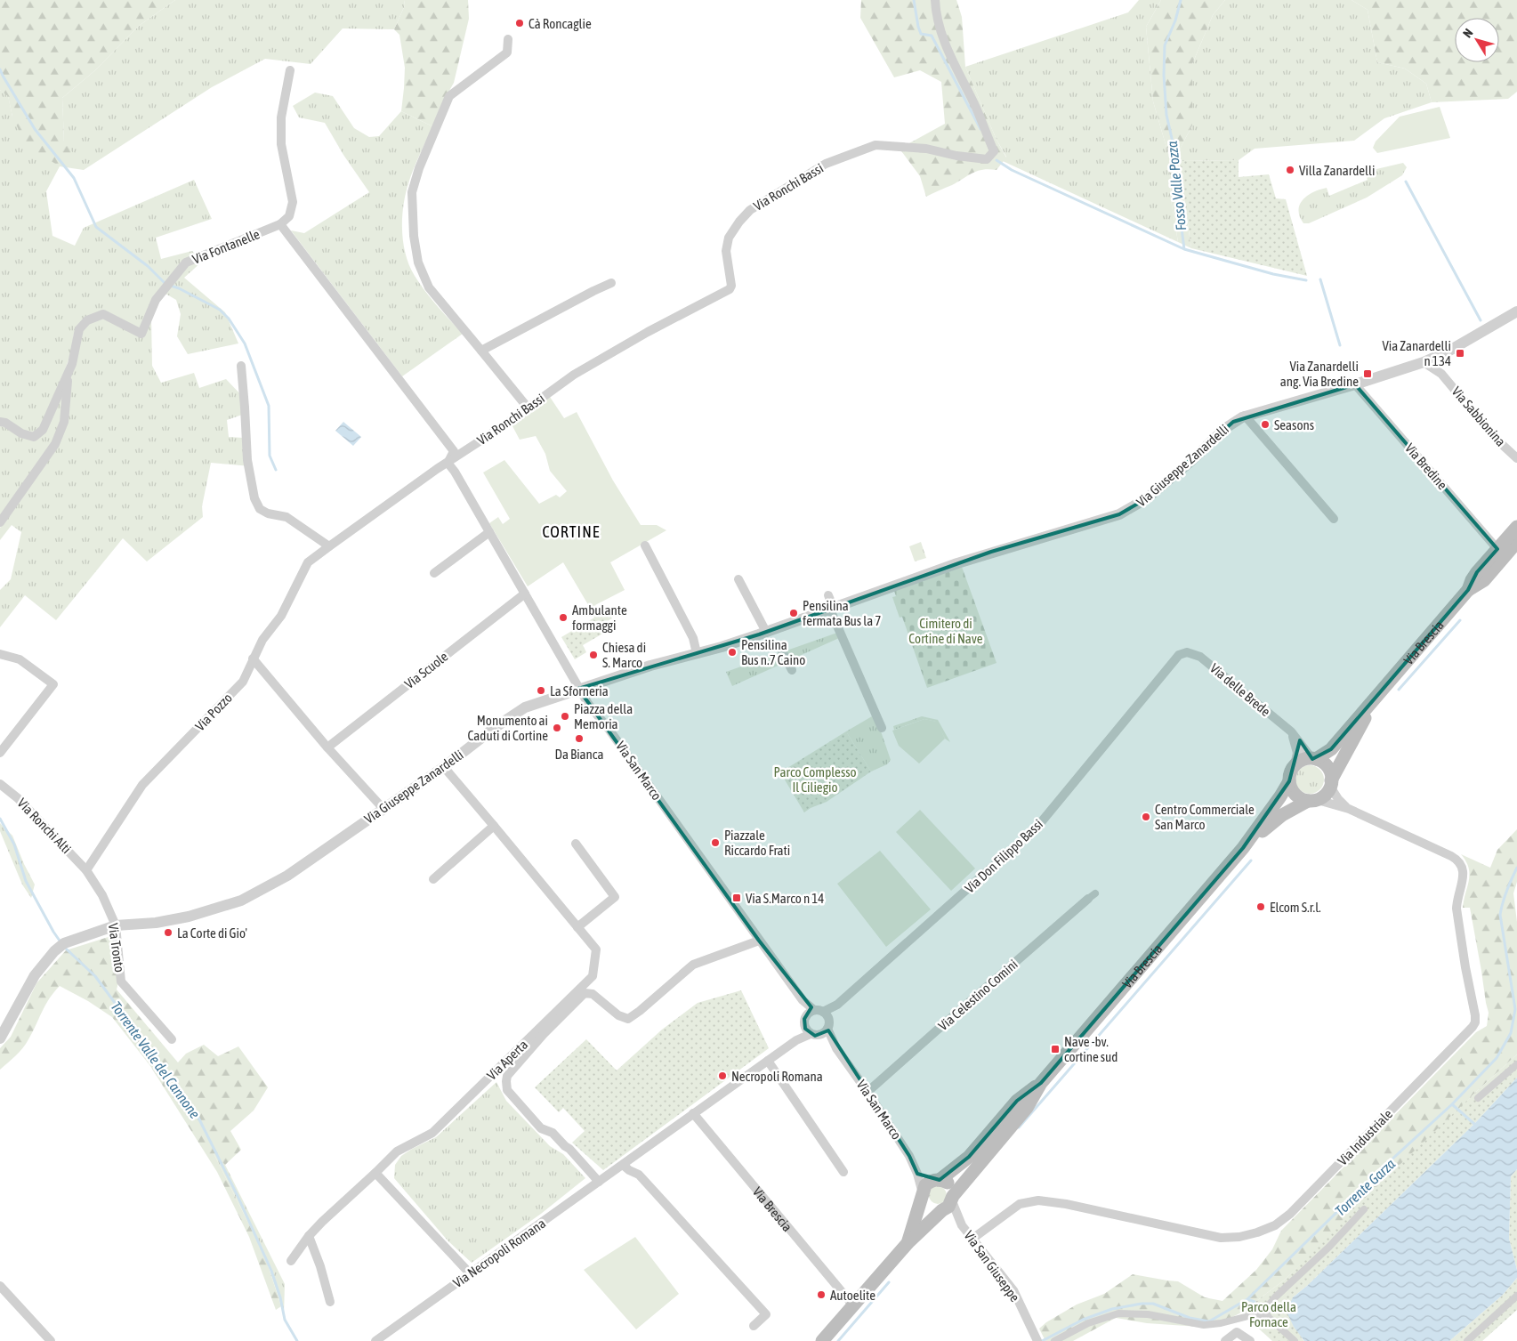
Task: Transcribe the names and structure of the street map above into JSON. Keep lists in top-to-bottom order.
{
  "streets": {
    "main road": ["Via Brescia"],
    "street": [
      "Via Ronchi Bassi",
      "Via Fontanelle",
      "Via Sabbionina",
      "Via Giuseppe Zanardelli",
      "Via Bredine",
      "Via Scuole",
      "Via delle Brede",
      "Via Pozzo",
      "Via San Marco",
      "Via Ronchi Alti",
      "Via Don Filippo Bassi",
      "Via Tronto",
      "Via Celestino Comini",
      "Via Aperta",
      "Via Industriale",
      "Via Necropoli Romana",
      "Via San Giuseppe"
    ]
  },
  "crossings": [
    ["Via Ronchi Bassi", "Via Pozzo"],
    ["Via Ronchi Bassi", "Via San Marco"],
    ["Via Sabbionina", "Via Giuseppe Zanardelli"],
    ["Via Giuseppe Zanardelli", "Via Bredine"],
    ["Via Giuseppe Zanardelli", "Via San Marco"],
    ["Via Giuseppe Zanardelli", "Via Tronto"],
    ["Via Giuseppe Zanardelli", "Via Aperta"],
    ["Via Bredine", "Via Brescia"],
    ["Via Brescia", "Via delle Brede"],
    ["Via Brescia", "Via San Marco"],
    ["Via Brescia", "Via Industriale"],
    ["Via Brescia", "Via Necropoli Romana"],
    ["Via Brescia", "Via San Giuseppe"],
    ["Via Scuole", "Via San Marco"],
    ["Via delle Brede", "Via Don Filippo Bassi"],
    ["Via delle Brede", "Via Industriale"],
    ["Via Pozzo", "Via San Marco"],
    ["Via Pozzo", "Via Ronchi Alti"],
    ["Via Pozzo", "Via Tronto"],
    ["Via San Marco", "Via Don Filippo Bassi"],
    ["Via San Marco", "Via Celestino Comini"],
    ["Via San Marco", "Via Aperta"],
    ["Via San Marco", "Via San Giuseppe"],
    ["Via Ronchi Alti", "Via Tronto"],
    ["Via Aperta", "Via Necropoli Romana"],
    ["Via Industriale", "Via San Giuseppe"]
  ],
  "districts": ["CORTINE"],
  "water": ["Fosso Valle Pozza", "Torrente Valle del Cannone", "Torrente Garza"],
  "parks": ["Cimitero di Cortine di Nave", "Parco Complesso Il Ciliegio", "Parco della Fornace"],
  "places": {
    "other": [
      "Cà Roncaglie",
      "Villa Zanardelli",
      "Seasons",
      "Pensilina fermata Bus la 7",
      "Ambulante formaggi",
      "Pensilina Bus n.7 Caino",
      "Chiesa di S. Marco",
      "La Sforneria",
      "Piazza della Memoria",
      "Monumento ai Caduti di Cortine",
      "Da Bianca",
      "Centro Commerciale San Marco",
      "Piazzale Riccardo Frati",
      "Elcom S.r.l.",
      "La Corte di Gio'",
      "Necropoli Romana",
      "Autoelite"
    ],
    "transit": [
      "Via Zanardelli n 134",
      "Via Zanardelli ang. Via Bredine",
      "Via S.Marco n 14",
      "Nave -bv. cortine sud"
    ]
  },
  "north": "top left"
}
